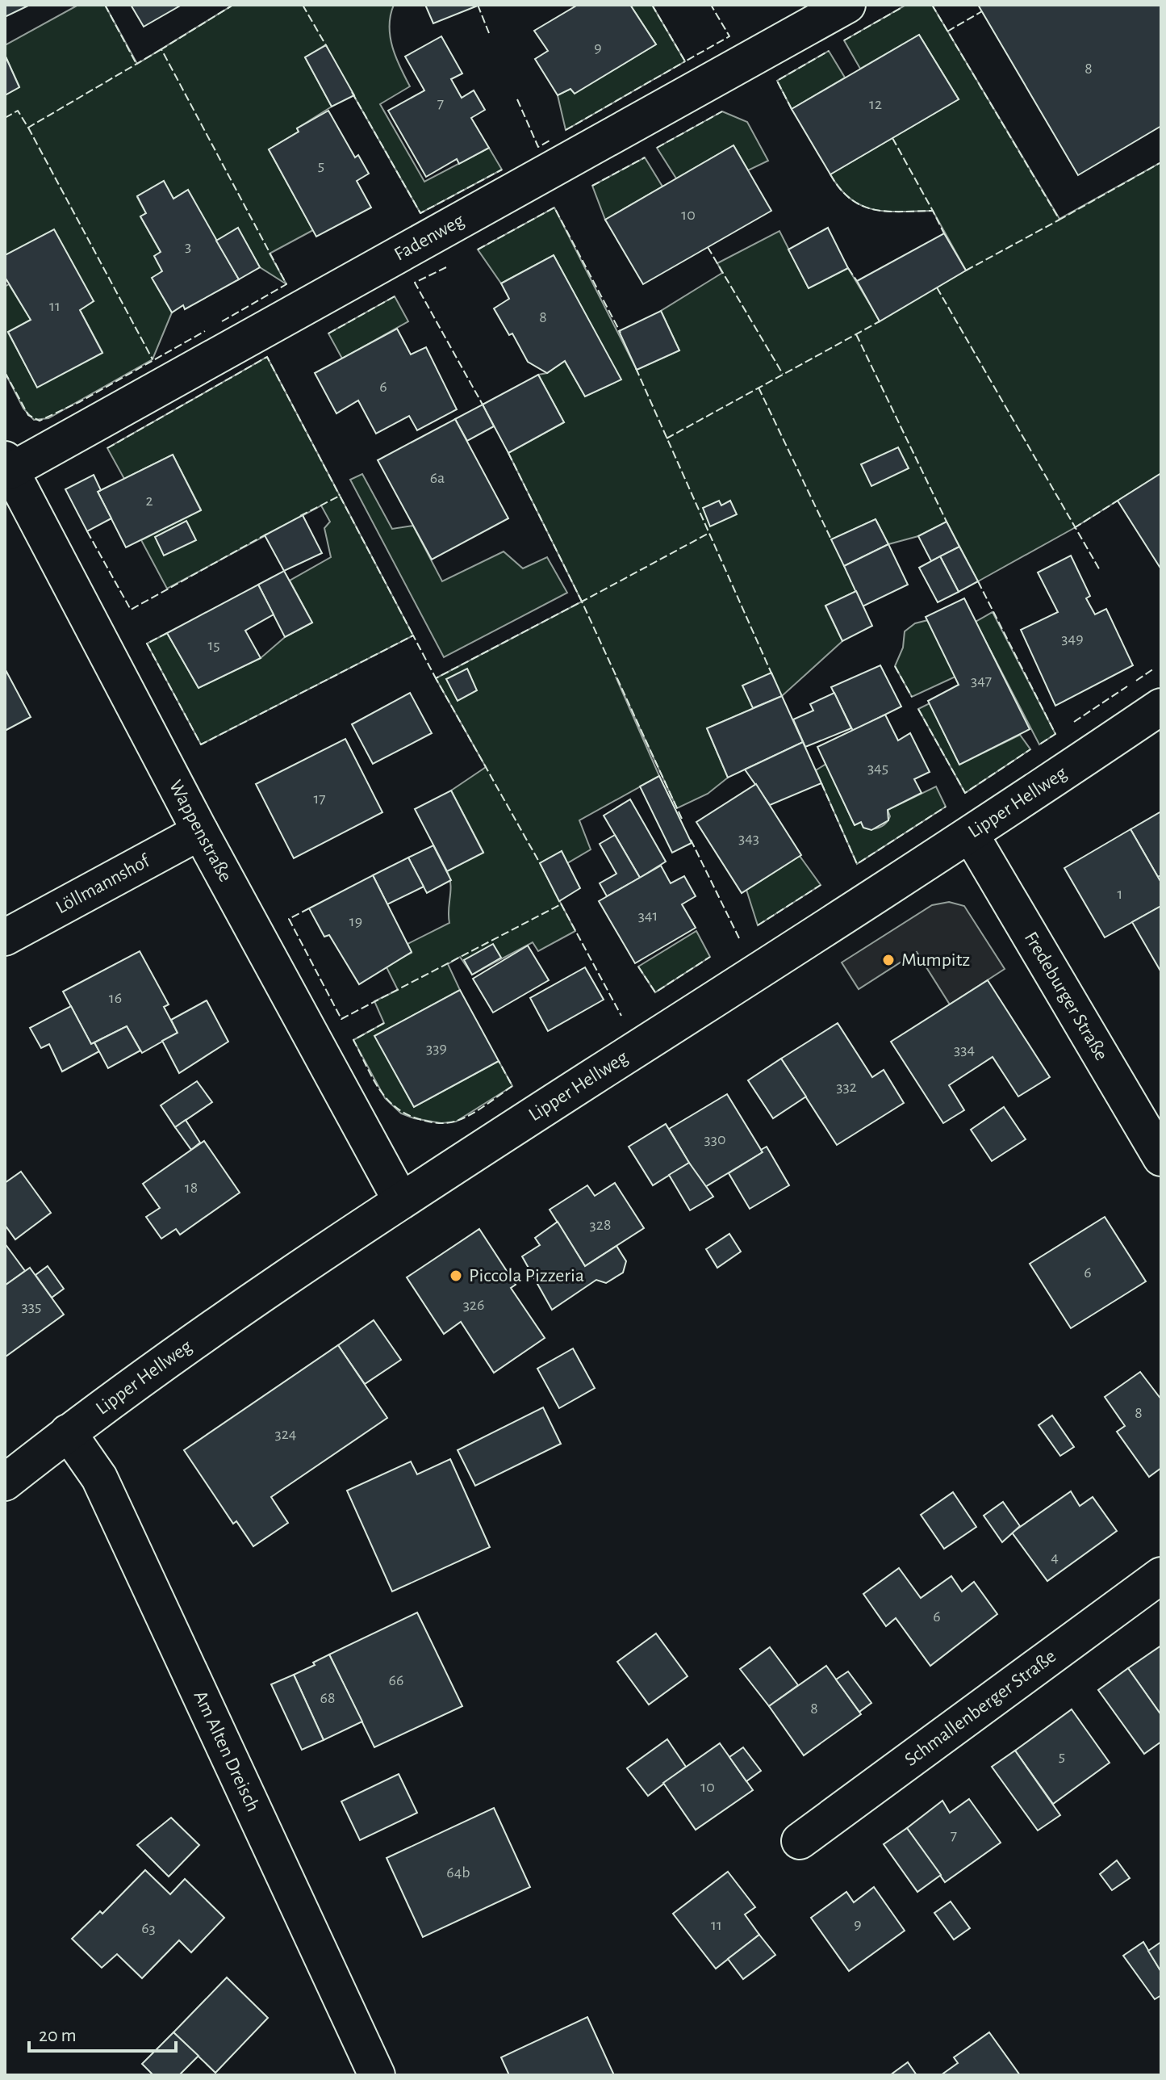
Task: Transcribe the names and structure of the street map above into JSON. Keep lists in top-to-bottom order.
{
  "streets": {
    "street": [
      "Fadenweg",
      "Lipper Hellweg",
      "Wappenstraße",
      "Löllmannshof",
      "Fredeburger Straße",
      "Schmallenberger Straße",
      "Am Alten Dreisch"
    ]
  },
  "crossings": [
    ["Fadenweg", "Wappenstraße"],
    ["Lipper Hellweg", "Wappenstraße"],
    ["Lipper Hellweg", "Fredeburger Straße"],
    ["Lipper Hellweg", "Am Alten Dreisch"],
    ["Wappenstraße", "Löllmannshof"]
  ],
  "places": ["Mumpitz", "Piccola Pizzeria"],
  "house_numbers": [
    "9",
    "8",
    "7",
    "12",
    "5",
    "10",
    "3",
    "11",
    "8",
    "6",
    "6a",
    "2",
    "349",
    "15",
    "347",
    "345",
    "17",
    "343",
    "1",
    "341",
    "19",
    "16",
    "339",
    "334",
    "332",
    "330",
    "18",
    "328",
    "6",
    "326",
    "335",
    "8",
    "324",
    "4",
    "6",
    "66",
    "68",
    "8",
    "5",
    "10",
    "7",
    "64b",
    "9",
    "11",
    "63"
  ],
  "scale_bar": "20 m"
}
